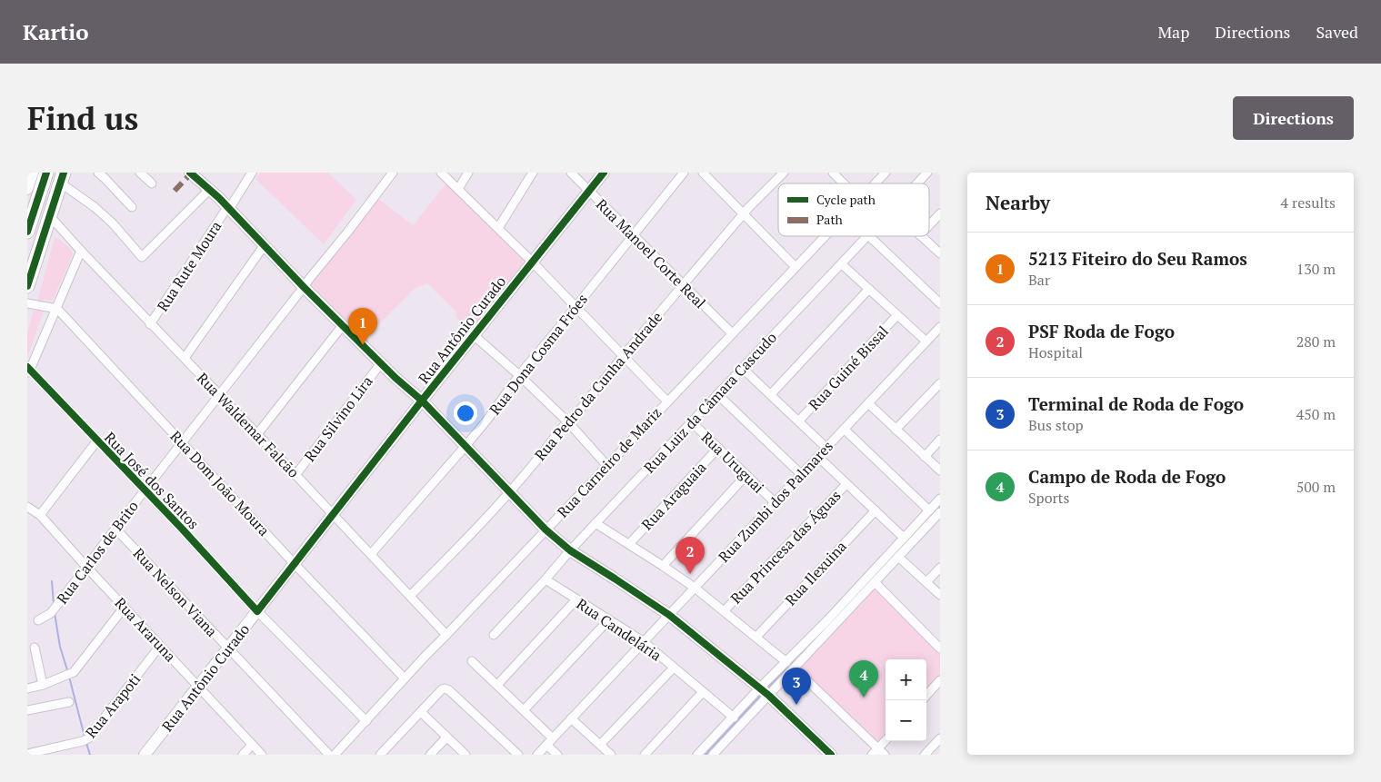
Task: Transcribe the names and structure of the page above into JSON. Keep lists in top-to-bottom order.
{
  "streets": {
    "street": [
      "Rua Manoel Corte Real",
      "Rua Rute Moura",
      "Rua Antônio Curado",
      "Rua Dona Cosma Fróes",
      "Rua Guiné Bissal",
      "Rua Pedro da Cunha Andrade",
      "Rua Luiz da Câmara Cascudo",
      "Rua Silvino Lira",
      "Rua Waldemar Falcão",
      "Rua Carneiro de Mariz",
      "Rua Uruguai",
      "Rua José dos Santos",
      "Rua Dom João Moura",
      "Rua Araguaia",
      "Rua Zumbi dos Palmares",
      "Rua Princesa das Águas",
      "Rua Carlos de Brito",
      "Rua Ilexuina",
      "Rua Nelson Viana",
      "Rua Araruna",
      "Rua Candelária",
      "Rua Arapoti"
    ]
  },
  "crossings": [
    ["Rua Manoel Corte Real", "Rua Antônio Curado"],
    ["Rua Manoel Corte Real", "Rua Dona Cosma Fróes"],
    ["Rua Manoel Corte Real", "Rua Pedro da Cunha Andrade"],
    ["Rua Manoel Corte Real", "Rua Carneiro de Mariz"],
    ["Rua Rute Moura", "Rua Waldemar Falcão"],
    ["Rua Antônio Curado", "Rua Waldemar Falcão"],
    ["Rua Antônio Curado", "Rua José dos Santos"],
    ["Rua Antônio Curado", "Rua Dom João Moura"],
    ["Rua Antônio Curado", "Rua Nelson Viana"],
    ["Rua Antônio Curado", "Rua Araruna"],
    ["Rua Dona Cosma Fróes", "Rua Waldemar Falcão"],
    ["Rua Pedro da Cunha Andrade", "Rua Waldemar Falcão"],
    ["Rua Luiz da Câmara Cascudo", "Rua Uruguai"],
    ["Rua Luiz da Câmara Cascudo", "Rua Candelária"],
    ["Rua Silvino Lira", "Rua Waldemar Falcão"],
    ["Rua Waldemar Falcão", "Rua Carneiro de Mariz"],
    ["Rua Waldemar Falcão", "Rua José dos Santos"],
    ["Rua Waldemar Falcão", "Rua Carlos de Brito"],
    ["Rua Carneiro de Mariz", "Rua José dos Santos"],
    ["Rua Carneiro de Mariz", "Rua Dom João Moura"],
    ["Rua Uruguai", "Rua Araguaia"],
    ["Rua Uruguai", "Rua Zumbi dos Palmares"],
    ["Rua José dos Santos", "Rua Dom João Moura"],
    ["Rua José dos Santos", "Rua Carlos de Brito"],
    ["Rua Dom João Moura", "Rua Carlos de Brito"],
    ["Rua Zumbi dos Palmares", "Rua Candelária"],
    ["Rua Carlos de Brito", "Rua Nelson Viana"],
    ["Rua Carlos de Brito", "Rua Araruna"],
    ["Rua Araruna", "Rua Arapoti"]
  ],
  "legend": ["Cycle path", "Path"],
  "page": {
    "header": "Kartio",
    "nav": ["Map", "Directions", "Saved"],
    "buttons": "Directions",
    "title": "Find us",
    "heading": ["Nearby", "4 results"],
    "list": [
      {
        "mark": "1",
        "name": "5213 Fiteiro do Seu Ramos",
        "note": "Bar",
        "value": "130 m"
      },
      {
        "mark": "2",
        "name": "PSF Roda de Fogo",
        "note": "Hospital",
        "value": "280 m"
      },
      {
        "mark": "3",
        "name": "Terminal de Roda de Fogo",
        "note": "Bus stop",
        "value": "450 m"
      },
      {
        "mark": "4",
        "name": "Campo de Roda de Fogo",
        "note": "Sports",
        "value": "500 m"
      }
    ],
    "pins": [
      "1",
      "2",
      "4",
      "3"
    ],
    "map_buttons": ["+", "−"]
  }
}
